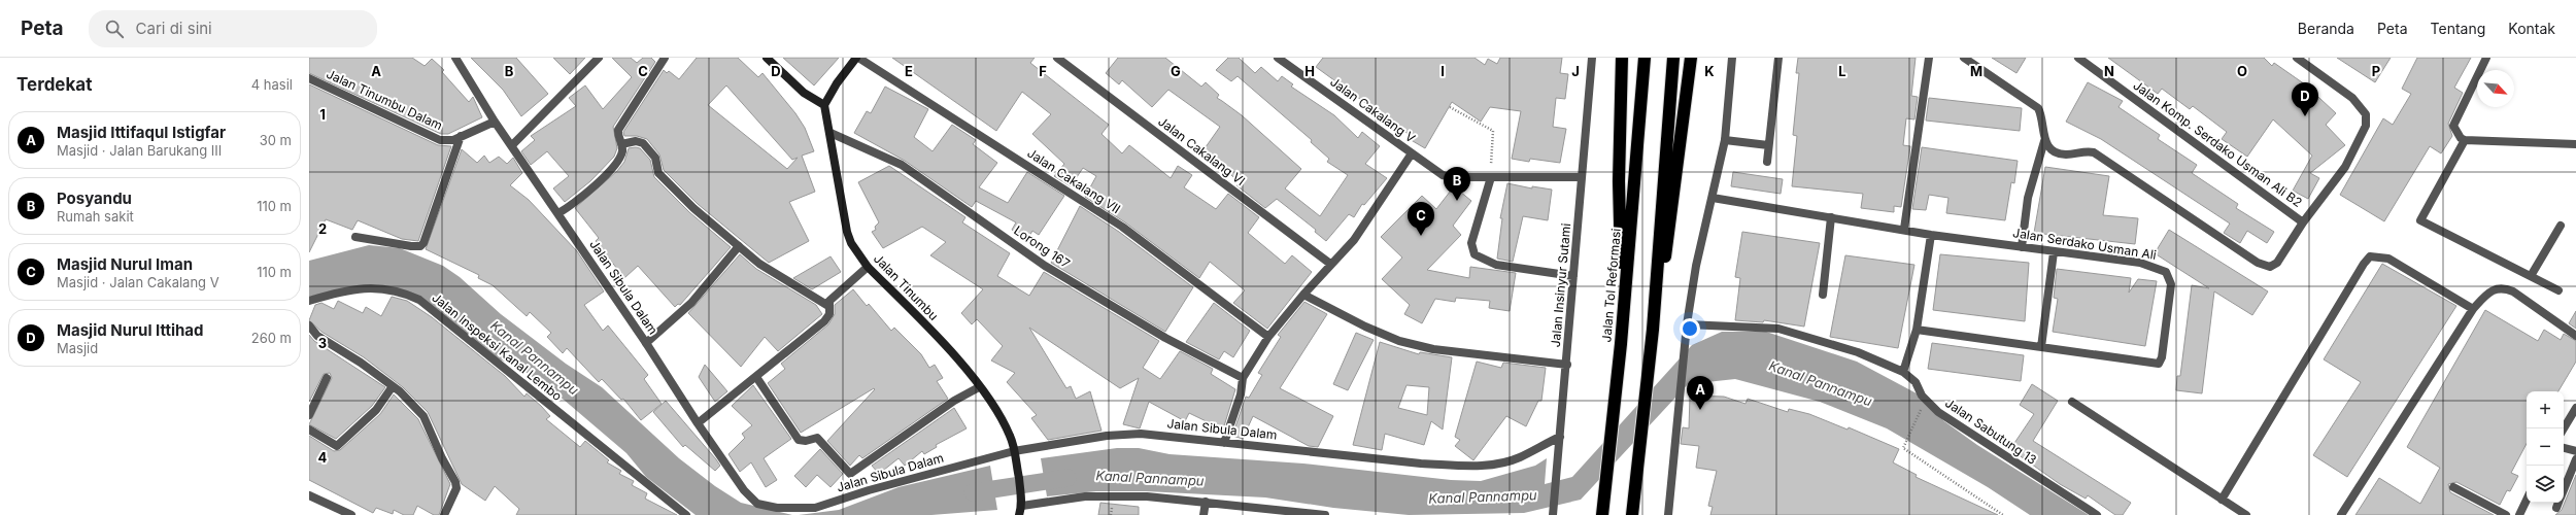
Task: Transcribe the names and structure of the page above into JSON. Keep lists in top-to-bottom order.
{
  "streets": {
    "highway": ["Jalan Tol Reformasi"],
    "main road": ["Jalan Tinumbu"],
    "street": [
      "Jalan Tinumbu Dalam",
      "Jalan Cakalang V",
      "Jalan Komp. Serdako Usman Ali B2",
      "Jalan Cakalang VI",
      "Jalan Cakalang VII",
      "Jalan Serdako Usman Ali",
      "Lorong 167",
      "Jalan Insinyur Sutami",
      "Jalan Sibula Dalam",
      "Jalan Inspeksi Kanal Lembo",
      "Jalan Sabutung 13"
    ]
  },
  "crossings": [
    ["Jalan Tinumbu Dalam", "Jalan Sibula Dalam"],
    ["Jalan Cakalang V", "Jalan Insinyur Sutami"],
    ["Lorong 167", "Jalan Tinumbu"],
    ["Jalan Insinyur Sutami", "Jalan Sibula Dalam"],
    ["Jalan Sibula Dalam", "Jalan Tinumbu"]
  ],
  "water": ["Kanal Pannampu"],
  "north": "bottom right",
  "page": {
    "header": "Peta",
    "search": "Cari di sini",
    "nav": [
      "Beranda",
      "Peta",
      "Tentang",
      "Kontak"
    ],
    "heading": ["Terdekat", "4 hasil"],
    "pins": [
      "D",
      "B",
      "C",
      "A"
    ],
    "list": [
      {
        "mark": "A",
        "name": "Masjid Ittifaqul Istigfar",
        "note": "Masjid · Jalan Barukang III",
        "value": "30 m"
      },
      {
        "mark": "B",
        "name": "Posyandu",
        "note": "Rumah sakit",
        "value": "110 m"
      },
      {
        "mark": "C",
        "name": "Masjid Nurul Iman",
        "note": "Masjid · Jalan Cakalang V",
        "value": "110 m"
      },
      {
        "mark": "D",
        "name": "Masjid Nurul Ittihad",
        "note": "Masjid",
        "value": "260 m"
      }
    ],
    "map_buttons": ["+", "−"]
  },
  "grid": {
    "columns": [
      "A",
      "B",
      "C",
      "D",
      "E",
      "F",
      "G",
      "H",
      "I",
      "J",
      "K",
      "L",
      "M",
      "N",
      "O",
      "P"
    ],
    "rows": [
      "1",
      "2",
      "3",
      "4"
    ]
  }
}
